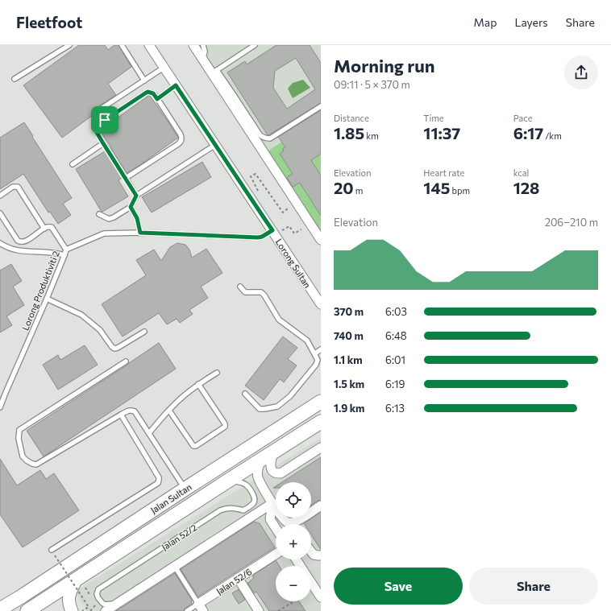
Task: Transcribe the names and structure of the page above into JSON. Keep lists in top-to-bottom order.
{
  "streets": {
    "main road": ["Jalan Sultan"],
    "street": ["Lorong Sultan", "Jalan 52/6"],
    "lane": ["Lorong Produktiviti 2", "Jalan 52/2"]
  },
  "crossings": [
    ["Lorong Sultan", "Lorong Produktiviti 2"]
  ],
  "page": {
    "header": "Fleetfoot",
    "nav": ["Map", "Layers", "Share"],
    "heading": ["Morning run", "09:11 · 5 × 370 m"],
    "stats": [
      ["Distance", "1.85 km"],
      ["Time", "11:37"],
      ["Pace", "6:17 /km"],
      ["Elevation", "20 m"],
      ["Heart rate", "145 bpm"],
      ["kcal", "128"]
    ],
    "chart": ["Elevation", "206–210 m"],
    "list": [
      {
        "name": "370 m",
        "note": "6:03"
      },
      {
        "name": "740 m",
        "note": "6:48"
      },
      {
        "name": "1.1 km",
        "note": "6:01"
      },
      {
        "name": "1.5 km",
        "note": "6:19"
      },
      {
        "name": "1.9 km",
        "note": "6:13"
      }
    ],
    "map_buttons": ["+", "−"],
    "buttons": ["Save", "Share"]
  }
}
